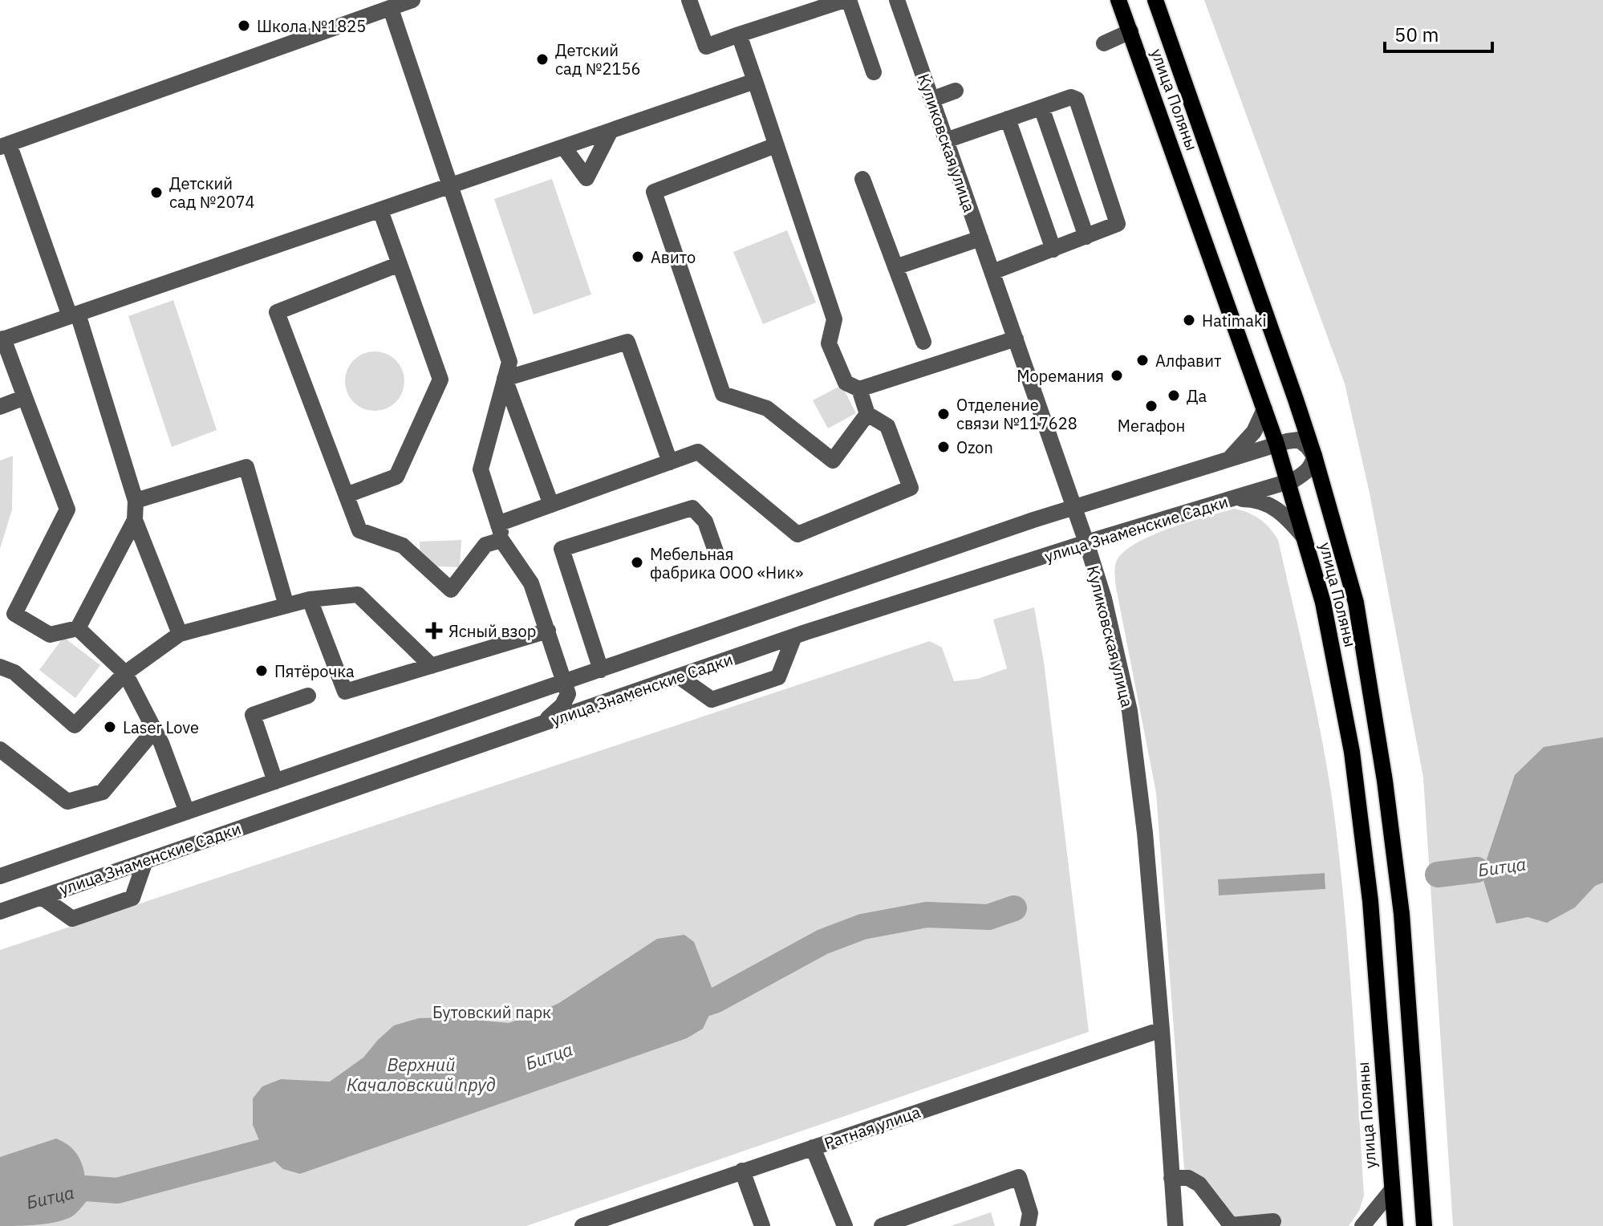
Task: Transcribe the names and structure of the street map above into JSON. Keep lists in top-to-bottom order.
{
  "streets": {
    "main road": ["улица Поляны"],
    "street": ["Куликовская улица", "улица Знаменские Садки", "Ратная улица"]
  },
  "crossings": [
    ["улица Поляны", "улица Знаменские Садки"],
    ["Куликовская улица", "улица Знаменские Садки"],
    ["Куликовская улица", "Ратная улица"]
  ],
  "water": ["Битца", "Верхний Качаловский пруд"],
  "parks": ["Бутовский парк"],
  "places": {
    "other": [
      "Школа №1825",
      "Детский сад №2156",
      "Детский сад №2074",
      "Авито",
      "Hatimaki",
      "Алфавит",
      "Моремания",
      "Да",
      "Мегафон",
      "Отделение связи №117628",
      "Ozon",
      "Мебельная фабрика ООО «Ник»",
      "Пятёрочка",
      "Laser Love"
    ],
    "health": ["Ясный взор"]
  },
  "scale_bar": "50 m"
}
